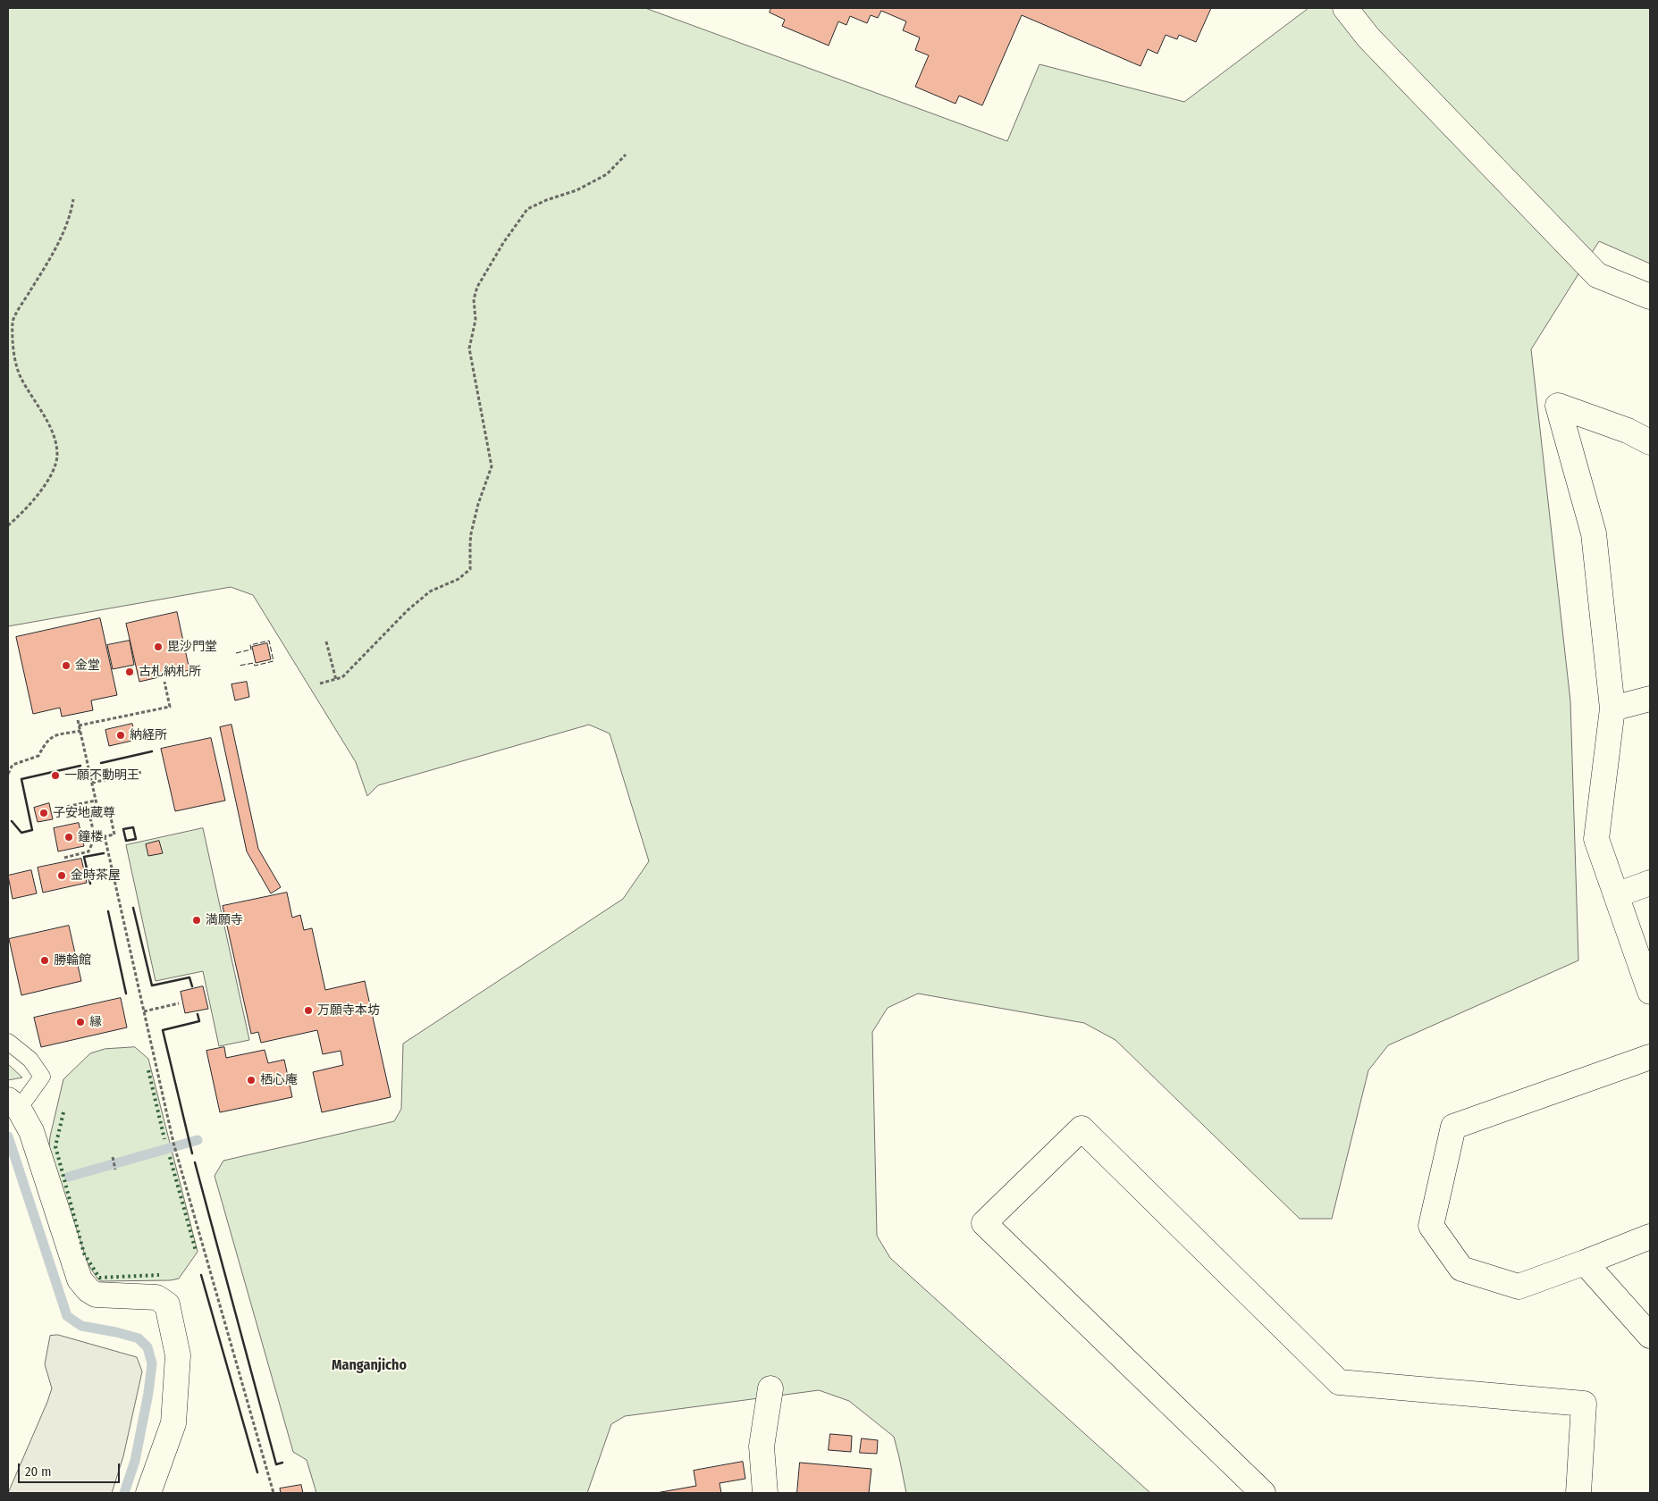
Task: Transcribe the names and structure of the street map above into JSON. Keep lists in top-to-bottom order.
{
  "districts": ["Manganjicho"],
  "places": [
    "毘沙門堂",
    "金堂",
    "古札納札所",
    "納経所",
    "一願不動明王",
    "子安地蔵尊",
    "鐘楼",
    "金時茶屋",
    "満願寺",
    "勝輪館",
    "万願寺本坊",
    "縁",
    "栖心庵"
  ],
  "scale_bar": "20 m"
}
